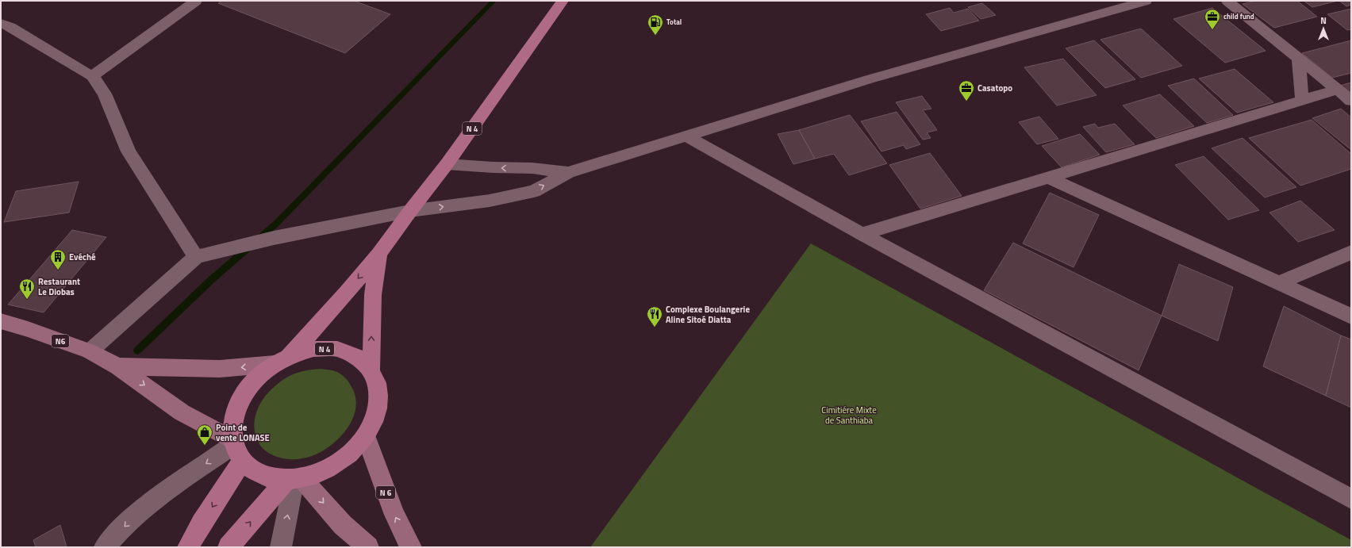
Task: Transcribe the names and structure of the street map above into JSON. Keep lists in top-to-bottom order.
{
  "streets": {
    "highway": ["N 4"],
    "main road": ["N6", "N 6"]
  },
  "crossings": [
    ["N 4", "N 6"]
  ],
  "parks": ["Cimitiére Mixte de Santhiaba"],
  "places": {
    "office": ["child fund", "Casatopo"],
    "fuel station": ["Total"],
    "building": ["Evéché"],
    "restaurant": ["Restaurant Le Diobas", "Complexe Boulangerie Aline Sitoé Diatta"],
    "shop": ["Point de vente LONASE"]
  },
  "north": "top"
}
